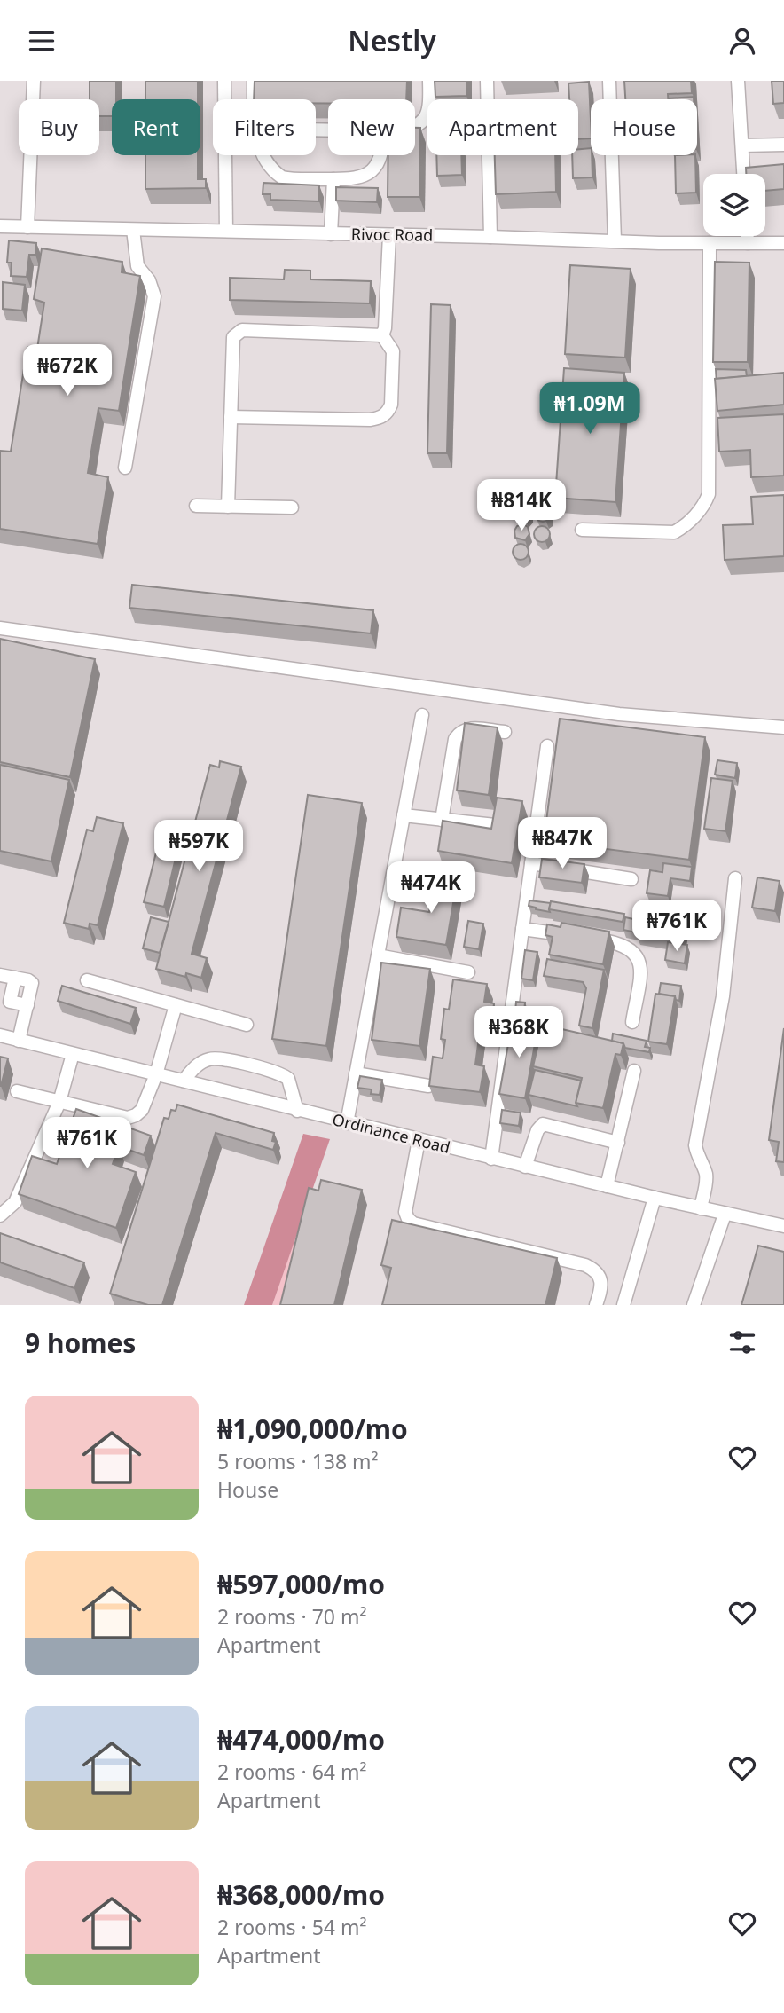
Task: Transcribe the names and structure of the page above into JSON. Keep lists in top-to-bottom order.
{
  "streets": {
    "street": ["Rivoc Road", "Ordinance Road"]
  },
  "page": {
    "header": "Nestly",
    "chip": [
      "Buy",
      "Rent",
      "Filters",
      "New",
      "Apartment",
      "House"
    ],
    "price": [
      "₦672K",
      "₦1.09M",
      "₦814K",
      "₦847K",
      "₦597K",
      "₦474K",
      "₦761K",
      "₦368K",
      "₦761K"
    ],
    "heading": "9 homes",
    "list": [
      {
        "name": "₦1,090,000/mo",
        "note": "5 rooms · 138 m² · House"
      },
      {
        "name": "₦597,000/mo",
        "note": "2 rooms · 70 m² · Apartment"
      },
      {
        "name": "₦474,000/mo",
        "note": "2 rooms · 64 m² · Apartment"
      },
      {
        "name": "₦368,000/mo",
        "note": "2 rooms · 54 m² · Apartment"
      }
    ]
  }
}
